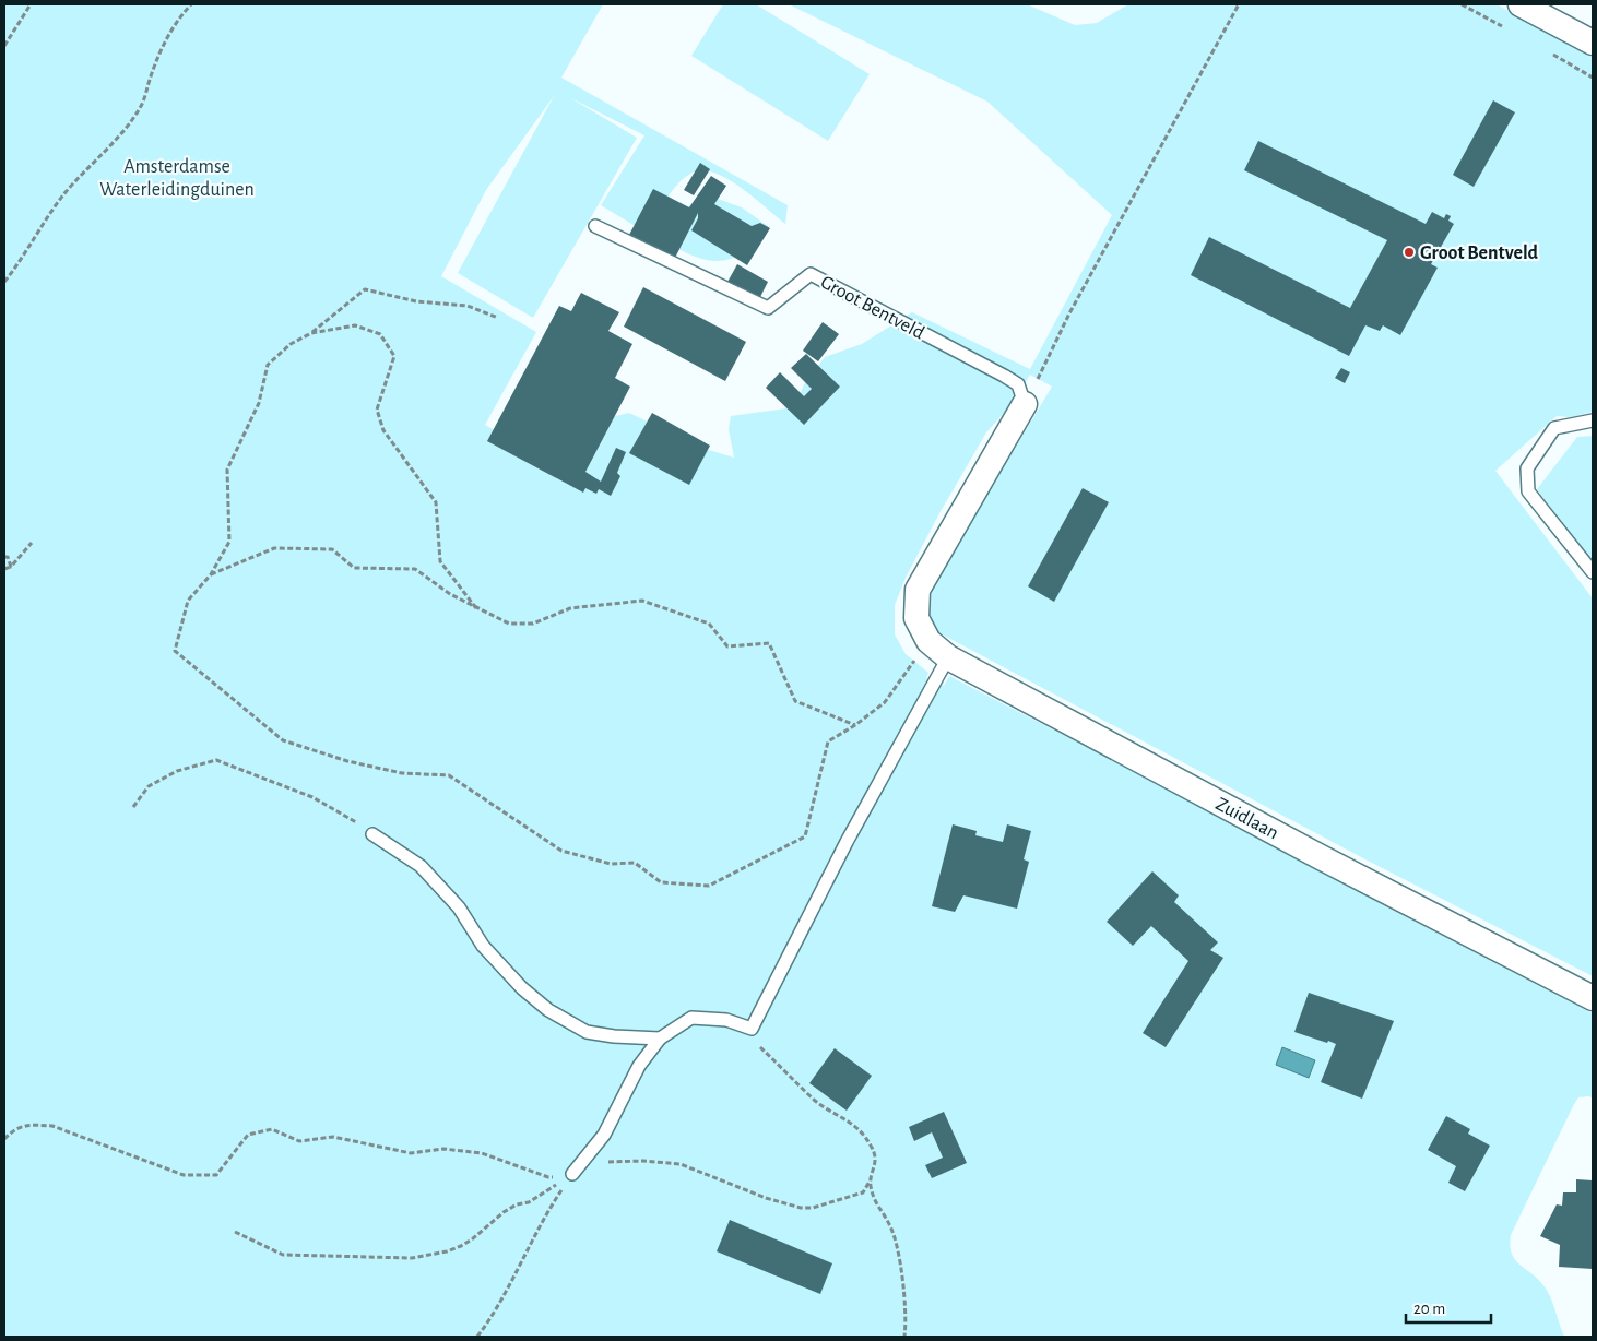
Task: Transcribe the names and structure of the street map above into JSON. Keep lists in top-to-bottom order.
{
  "streets": {
    "street": ["Zuidlaan"],
    "lane": ["Groot Bentveld"]
  },
  "crossings": [
    ["Groot Bentveld", "Zuidlaan"]
  ],
  "parks": ["Amsterdamse Waterleidingduinen"],
  "places": ["Groot Bentveld"],
  "scale_bar": "20 m"
}
